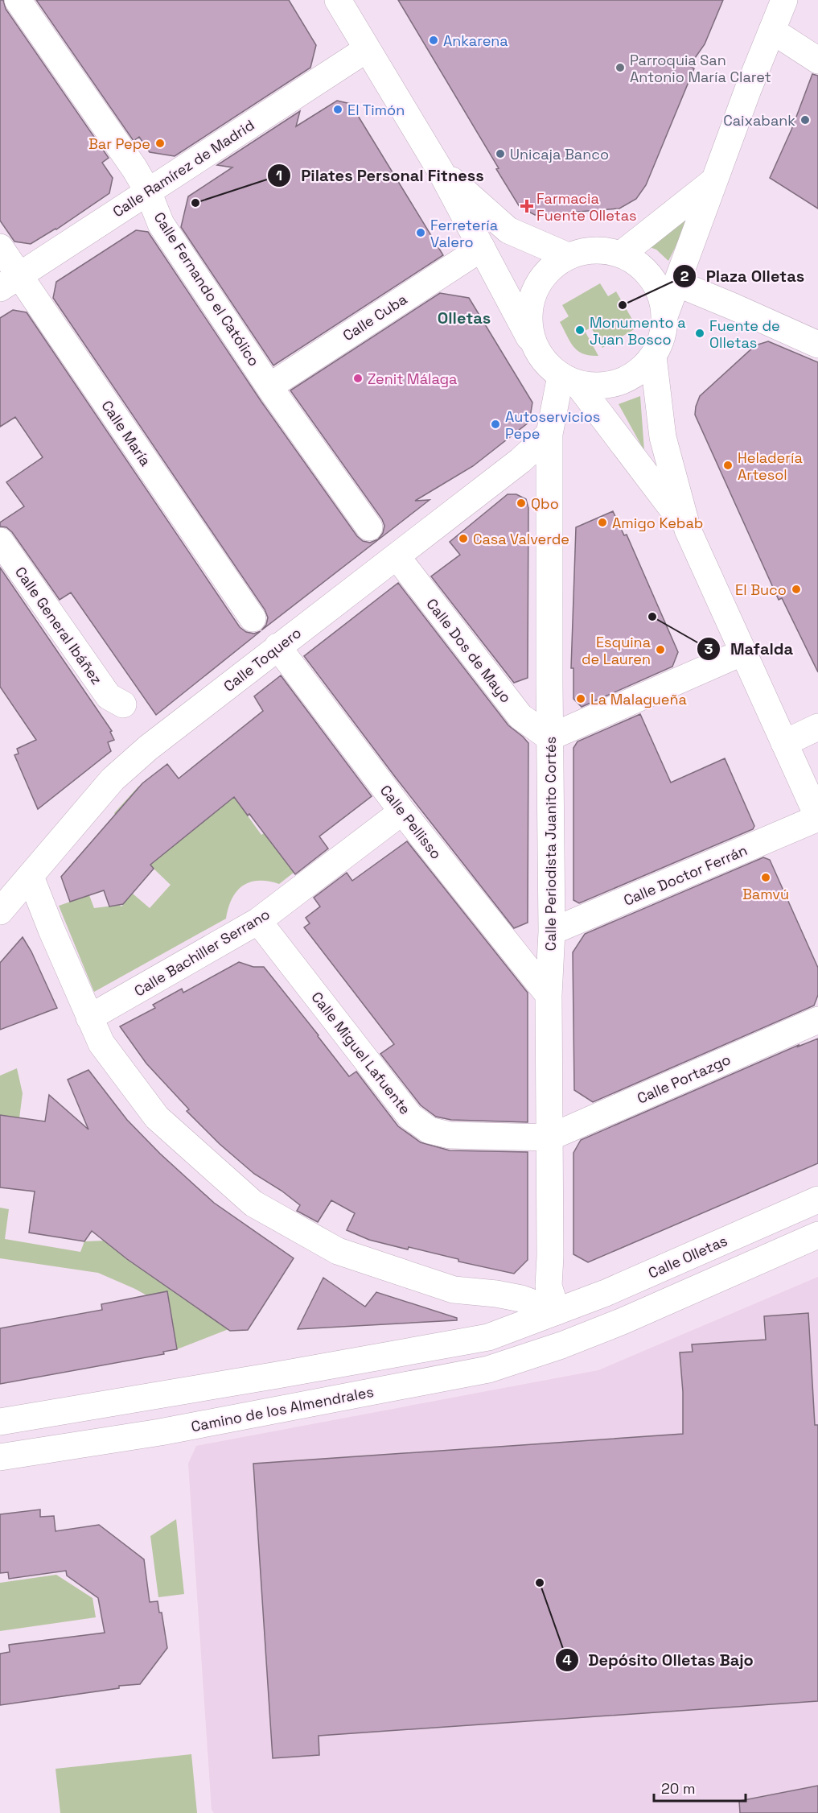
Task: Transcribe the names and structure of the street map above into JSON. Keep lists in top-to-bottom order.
{
  "streets": {
    "street": [
      "Calle Ramírez de Madrid",
      "Calle Fernando el Católico",
      "Calle Cuba",
      "Calle María",
      "Calle General Ibáñez",
      "Calle Dos de Mayo",
      "Calle Toquero",
      "Calle Pellisso",
      "Calle Periodista Juanito Cortés",
      "Calle Doctor Ferrán",
      "Calle Bachiller Serrano",
      "Calle Miguel Lafuente",
      "Calle Portazgo",
      "Calle Olletas",
      "Camino de los Almendrales"
    ]
  },
  "crossings": [
    ["Calle Ramírez de Madrid", "Calle Fernando el Católico"],
    ["Calle Ramírez de Madrid", "Calle María"],
    ["Calle Fernando el Católico", "Calle Cuba"],
    ["Calle Dos de Mayo", "Calle Toquero"],
    ["Calle Dos de Mayo", "Calle Periodista Juanito Cortés"],
    ["Calle Toquero", "Calle Pellisso"],
    ["Calle Toquero", "Calle Periodista Juanito Cortés"],
    ["Calle Pellisso", "Calle Periodista Juanito Cortés"],
    ["Calle Pellisso", "Calle Bachiller Serrano"],
    ["Calle Periodista Juanito Cortés", "Calle Doctor Ferrán"],
    ["Calle Periodista Juanito Cortés", "Calle Miguel Lafuente"],
    ["Calle Periodista Juanito Cortés", "Calle Portazgo"],
    ["Calle Periodista Juanito Cortés", "Calle Olletas"],
    ["Calle Bachiller Serrano", "Calle Miguel Lafuente"],
    ["Calle Miguel Lafuente", "Calle Portazgo"]
  ],
  "districts": ["Olletas"],
  "places": {
    "other": [
      "Ankarena",
      "Parroquia San Antonio María Claret",
      "El Timón",
      "Caixabank",
      "Bar Pepe",
      "Unicaja Banco",
      "Pilates Personal Fitness",
      "Ferretería Valero",
      "Plaza Olletas",
      "Monumento a Juan Bosco",
      "Fuente de Olletas",
      "Zenit Málaga",
      "Autoservicios Pepe",
      "Heladería Artesol",
      "Qbo",
      "Amigo Kebab",
      "Casa Valverde",
      "El Buco",
      "Mafalda",
      "Esquina de Lauren",
      "La Malagueña",
      "Bamvú",
      "Depósito Olletas Bajo"
    ],
    "health": ["Farmacia Fuente Olletas"]
  },
  "scale_bar": "20 m"
}
